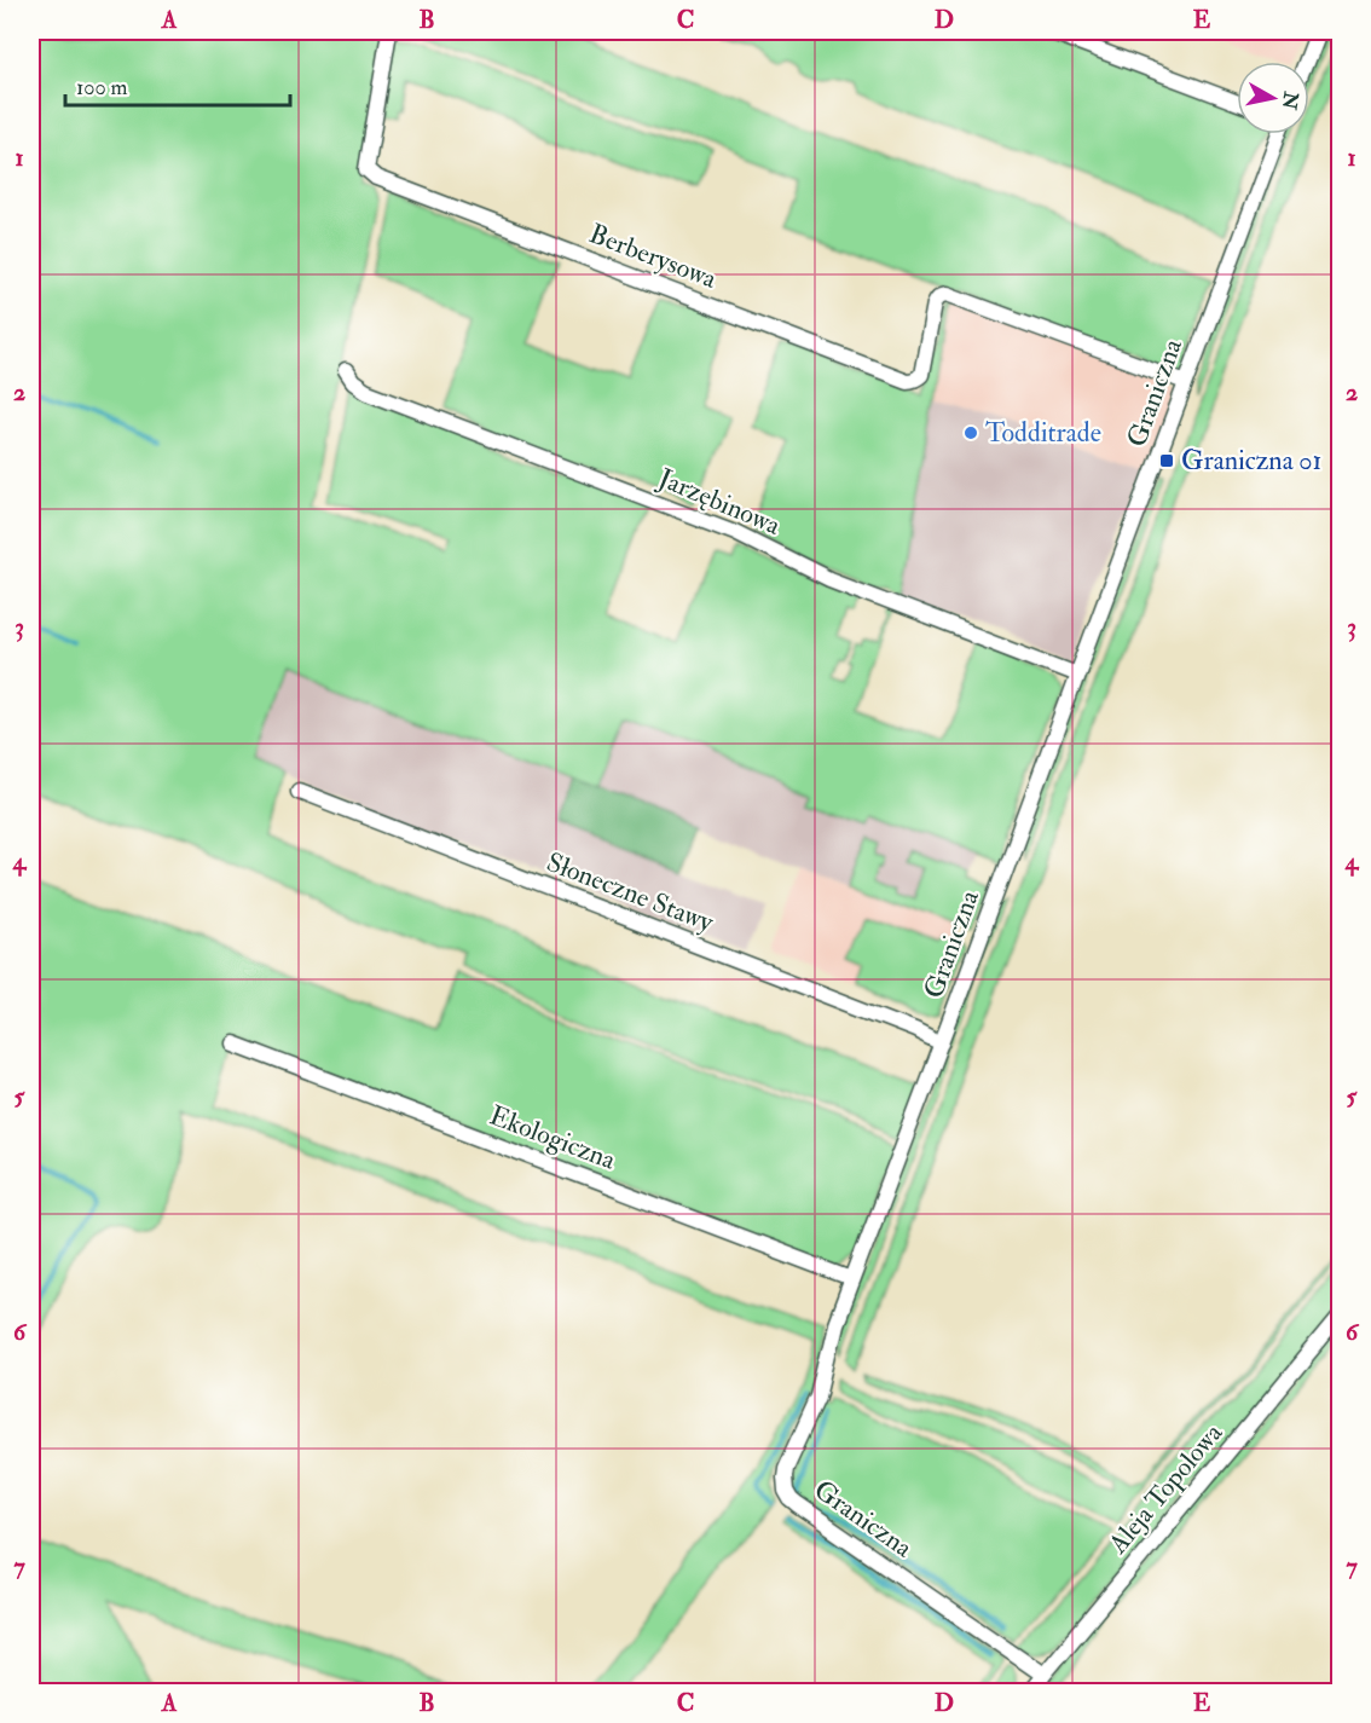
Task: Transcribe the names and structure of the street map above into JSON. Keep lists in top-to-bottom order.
{
  "streets": {
    "street": [
      "Berberysowa",
      "Graniczna",
      "Jarzębinowa",
      "Słoneczne Stawy",
      "Ekologiczna",
      "Aleja Topolowa"
    ]
  },
  "crossings": [
    ["Berberysowa", "Graniczna"],
    ["Graniczna", "Jarzębinowa"],
    ["Graniczna", "Słoneczne Stawy"],
    ["Graniczna", "Ekologiczna"],
    ["Graniczna", "Aleja Topolowa"]
  ],
  "places": {
    "other": ["Todditrade"],
    "transit": ["Graniczna 01"]
  },
  "scale_bar": "100 m",
  "north": "right",
  "grid": {
    "columns": [
      "A",
      "B",
      "C",
      "D",
      "E"
    ],
    "rows": [
      "1",
      "2",
      "3",
      "4",
      "5",
      "6",
      "7"
    ]
  }
}
